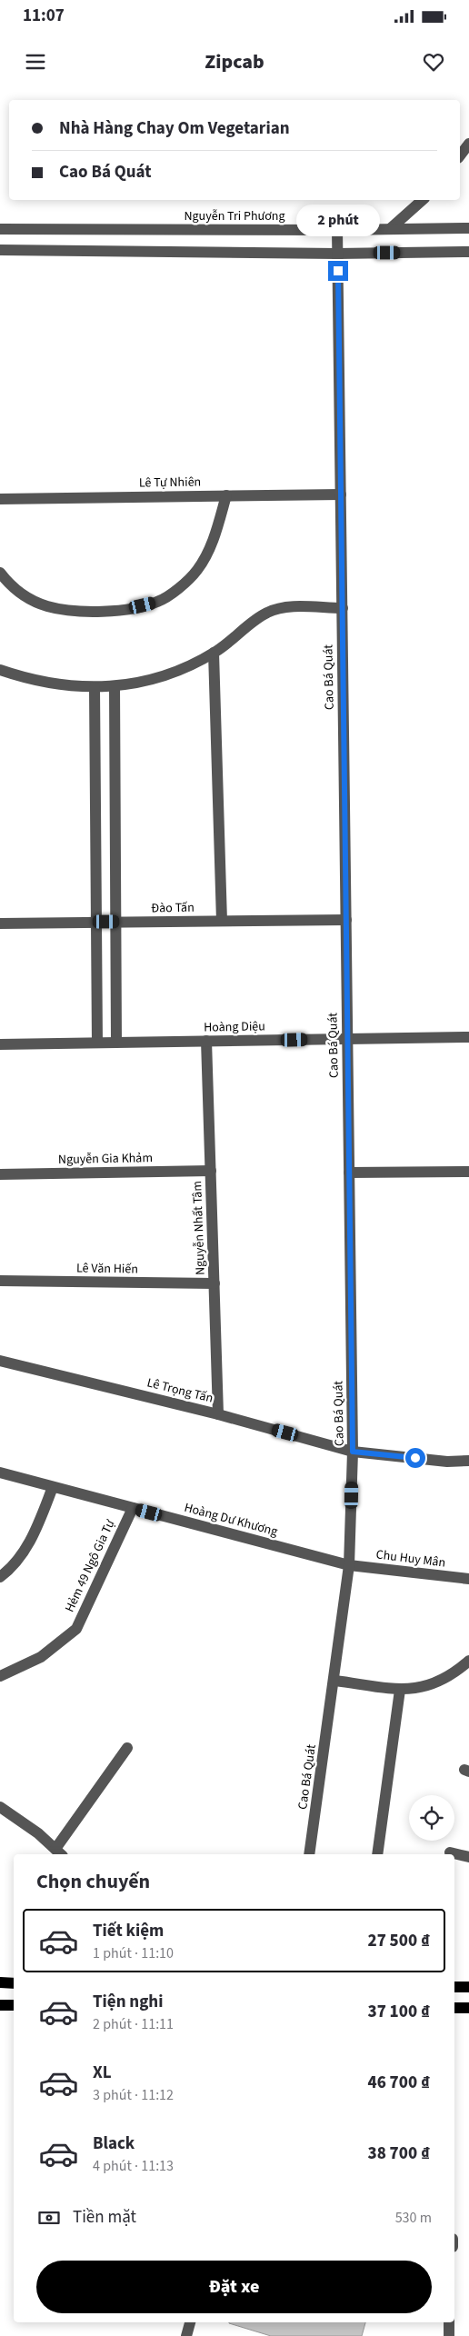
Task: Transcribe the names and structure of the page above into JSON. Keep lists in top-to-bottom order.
{
  "streets": {
    "street": [
      "Nguyễn Tri Phương",
      "Lê Tự Nhiên",
      "Cao Bá Quát",
      "Đào Tấn",
      "Hoàng Diệu",
      "Nguyễn Gia Khảm",
      "Nguyễn Nhất Tâm",
      "Lê Văn Hiến",
      "Lê Trọng Tấn",
      "Hoàng Dư Khương",
      "Chu Huy Mân",
      "Hẻm 49 Ngô Gia Tự"
    ]
  },
  "crossings": [
    ["Nguyễn Tri Phương", "Cao Bá Quát"],
    ["Lê Tự Nhiên", "Cao Bá Quát"],
    ["Cao Bá Quát", "Đào Tấn"],
    ["Cao Bá Quát", "Hoàng Diệu"],
    ["Cao Bá Quát", "Lê Trọng Tấn"],
    ["Cao Bá Quát", "Hoàng Dư Khương"],
    ["Cao Bá Quát", "Chu Huy Mân"],
    ["Hoàng Diệu", "Nguyễn Nhất Tâm"],
    ["Nguyễn Gia Khảm", "Nguyễn Nhất Tâm"],
    ["Nguyễn Nhất Tâm", "Lê Văn Hiến"],
    ["Nguyễn Nhất Tâm", "Lê Trọng Tấn"],
    ["Hoàng Dư Khương", "Chu Huy Mân"],
    ["Hoàng Dư Khương", "Hẻm 49 Ngô Gia Tự"]
  ],
  "page": {
    "status": "11:07",
    "header": "Zipcab",
    "banner": ["Nhà Hàng Chay Om Vegetarian", "Cao Bá Quát"],
    "bubble": "2 phút",
    "heading": "Chọn chuyến",
    "list": [
      {
        "name": "Tiết kiệm",
        "note": "1 phút · 11:10",
        "value": "27 500 ₫"
      },
      {
        "name": "Tiện nghi",
        "note": "2 phút · 11:11",
        "value": "37 100 ₫"
      },
      {
        "name": "XL",
        "note": "3 phút · 11:12",
        "value": "46 700 ₫"
      },
      {
        "name": "Black",
        "note": "4 phút · 11:13",
        "value": "38 700 ₫"
      }
    ],
    "pay": ["Tiền mặt", "530 m"],
    "buttons": "Đặt xe"
  }
}
